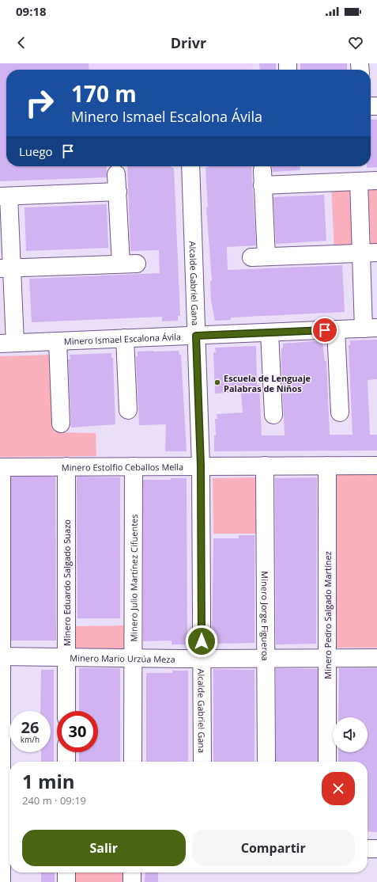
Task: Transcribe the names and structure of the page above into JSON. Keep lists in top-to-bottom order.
{
  "streets": {
    "street": [
      "Alcalde Gabriel Gana",
      "Minero Ismael Escalona Ávila",
      "Minero Estolfio Ceballos Mella",
      "Minero Julio Martínez Cifuentes",
      "Minero Eduardo Salgado Suazo",
      "Minero Pedro Salgado Martínez",
      "Minero Jorge Figueroa",
      "Minero Mario Urzúa Meza"
    ]
  },
  "crossings": [
    ["Alcalde Gabriel Gana", "Minero Ismael Escalona Ávila"],
    ["Alcalde Gabriel Gana", "Minero Estolfio Ceballos Mella"],
    ["Alcalde Gabriel Gana", "Minero Mario Urzúa Meza"],
    ["Minero Estolfio Ceballos Mella", "Minero Julio Martínez Cifuentes"],
    ["Minero Estolfio Ceballos Mella", "Minero Eduardo Salgado Suazo"],
    ["Minero Estolfio Ceballos Mella", "Minero Pedro Salgado Martínez"],
    ["Minero Estolfio Ceballos Mella", "Minero Jorge Figueroa"],
    ["Minero Julio Martínez Cifuentes", "Minero Mario Urzúa Meza"],
    ["Minero Eduardo Salgado Suazo", "Minero Mario Urzúa Meza"],
    ["Minero Pedro Salgado Martínez", "Minero Mario Urzúa Meza"],
    ["Minero Jorge Figueroa", "Minero Mario Urzúa Meza"]
  ],
  "places": ["Escuela de Lenguaje Palabras de Niños"],
  "page": {
    "status": "09:18",
    "header": "Drivr",
    "turn": ["170 m", "Minero Ismael Escalona Ávila"],
    "then": "Luego",
    "speed": "26 km/h",
    "limit": "30",
    "heading": ["1 min", "240 m · 09:19"],
    "buttons": ["Salir", "Compartir"]
  }
}
